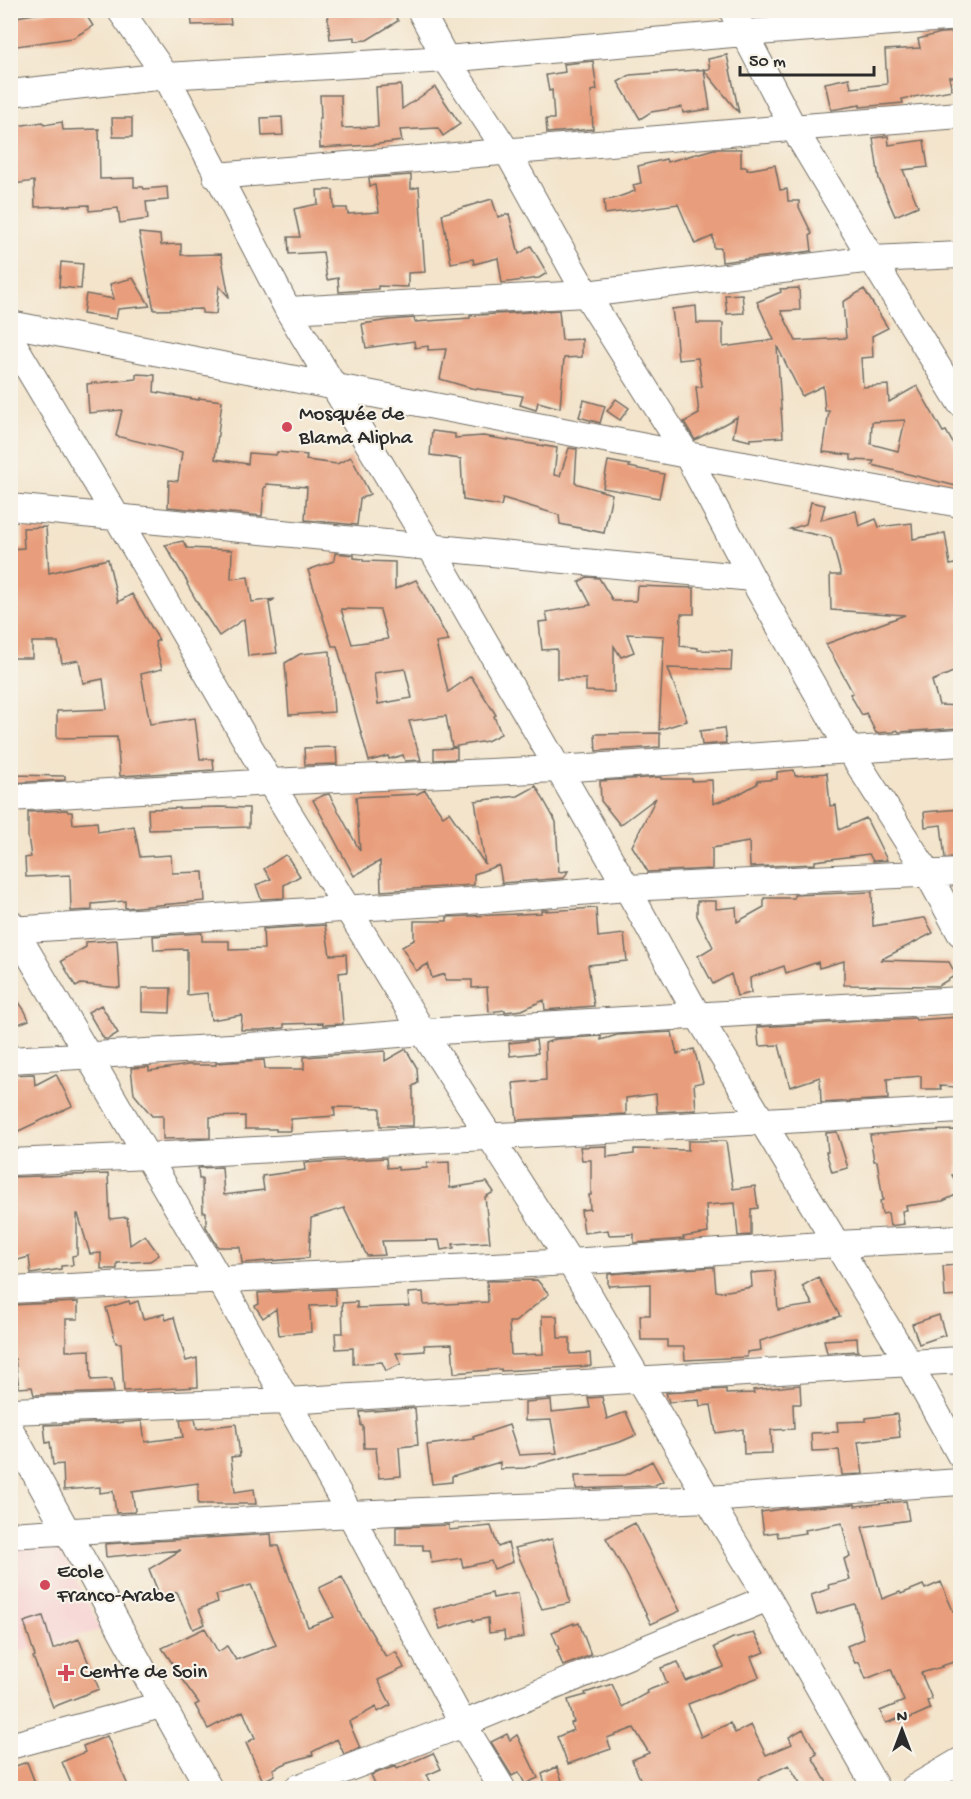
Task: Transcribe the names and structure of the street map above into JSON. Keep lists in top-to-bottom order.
{
  "places": {
    "other": ["Mosquée de Blama Alipha", "Ecole Franco-Arabe"],
    "health": ["Centre de Soin"]
  },
  "scale_bar": "50 m",
  "north": "top"
}
